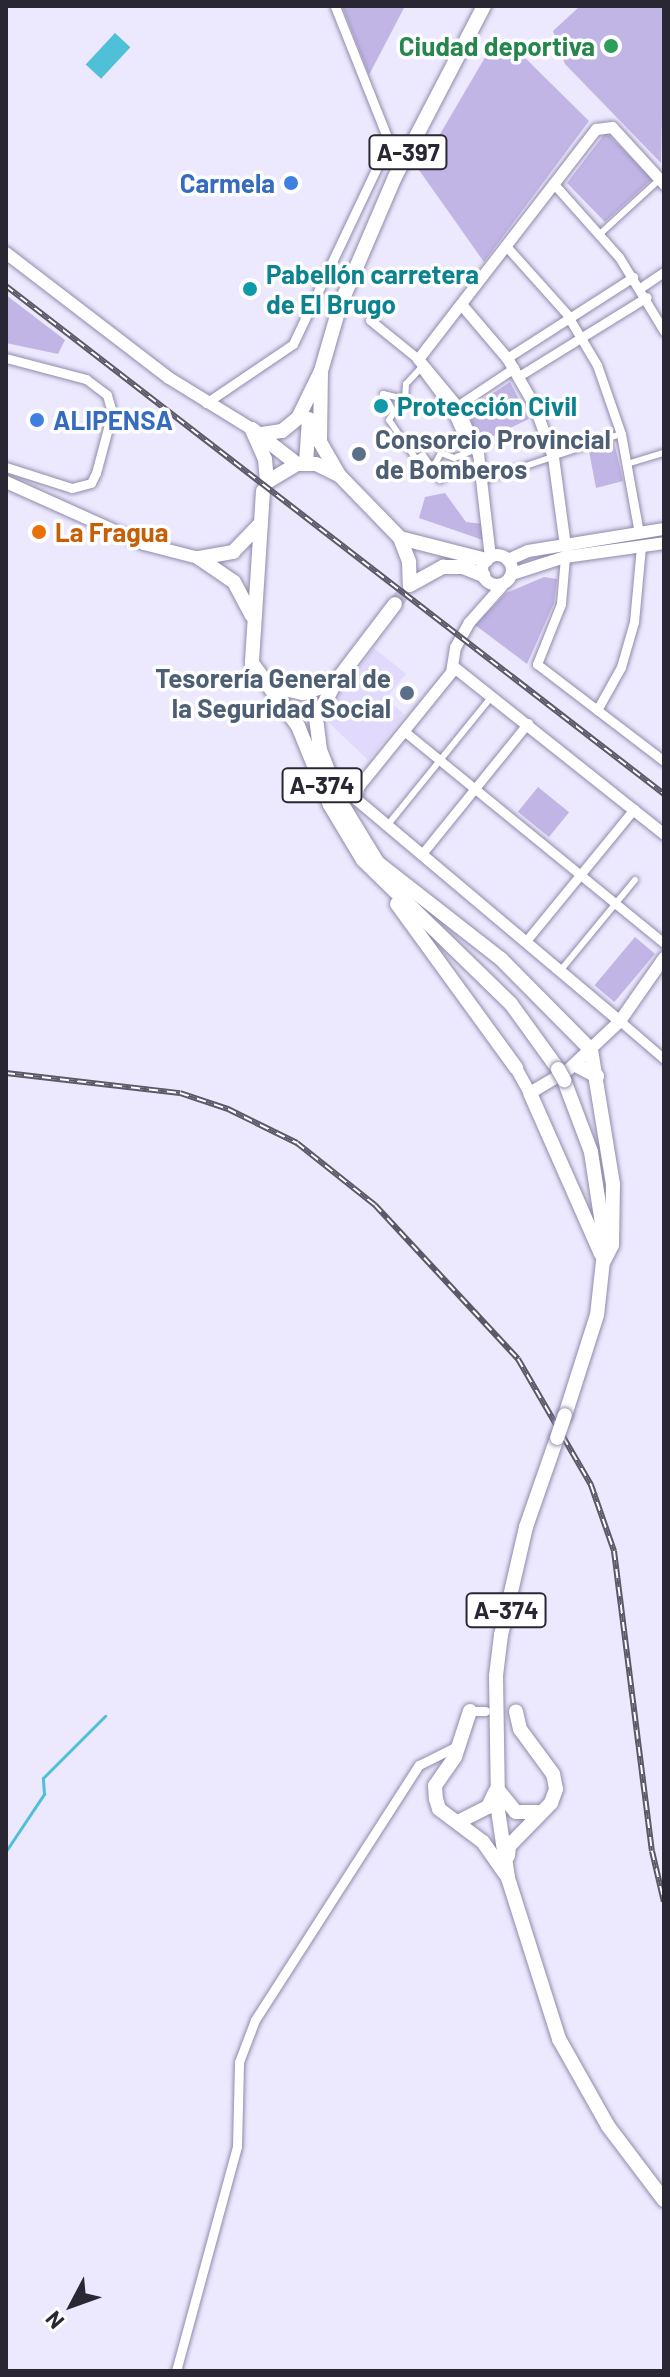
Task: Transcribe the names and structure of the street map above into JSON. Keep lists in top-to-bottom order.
{
  "streets": {
    "main road": ["A-397", "A-374"]
  },
  "places": [
    "Ciudad deportiva",
    "Carmela",
    "Pabellón carretera de El Brugo",
    "Protección Civil",
    "ALIPENSA",
    "Consorcio Provincial de Bomberos",
    "La Fragua",
    "Tesorería General de la Seguridad Social"
  ],
  "north": "bottom left"
}
